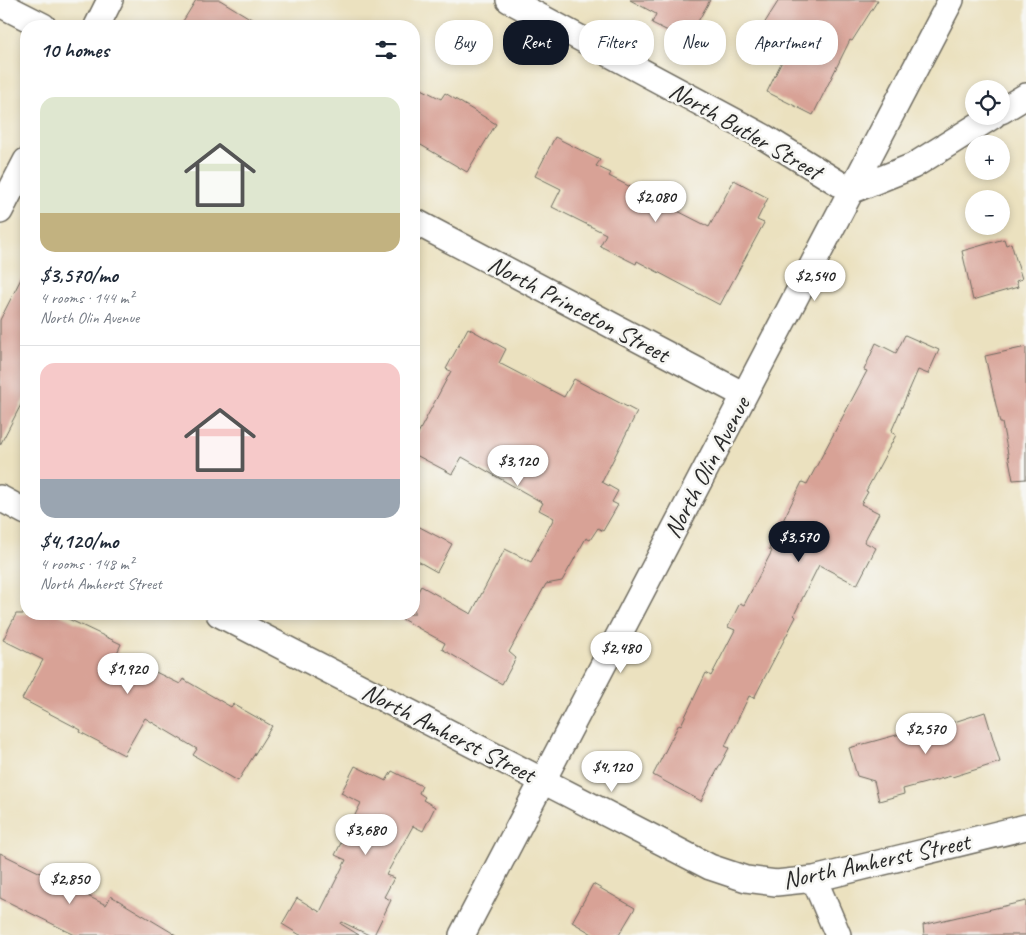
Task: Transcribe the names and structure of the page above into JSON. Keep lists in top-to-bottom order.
{
  "streets": {
    "street": [
      "North Butler Street",
      "North Princeton Street",
      "North Olin Avenue",
      "North Amherst Street"
    ]
  },
  "crossings": [
    ["North Butler Street", "North Olin Avenue"],
    ["North Princeton Street", "North Olin Avenue"],
    ["North Olin Avenue", "North Amherst Street"]
  ],
  "page": {
    "chip": [
      "Buy",
      "Rent",
      "Filters",
      "New",
      "Apartment"
    ],
    "heading": "10 homes",
    "map_buttons": ["+", "−"],
    "list": [
      {
        "name": "$3,570/mo",
        "note": "4 rooms · 144 m² · North Olin Avenue"
      },
      {
        "name": "$4,120/mo",
        "note": "4 rooms · 148 m² · North Amherst Street"
      }
    ],
    "price": [
      "$2,080",
      "$2,540",
      "$3,120",
      "$3,570",
      "$2,480",
      "$1,920",
      "$2,570",
      "$4,120",
      "$3,680",
      "$2,850"
    ]
  }
}
